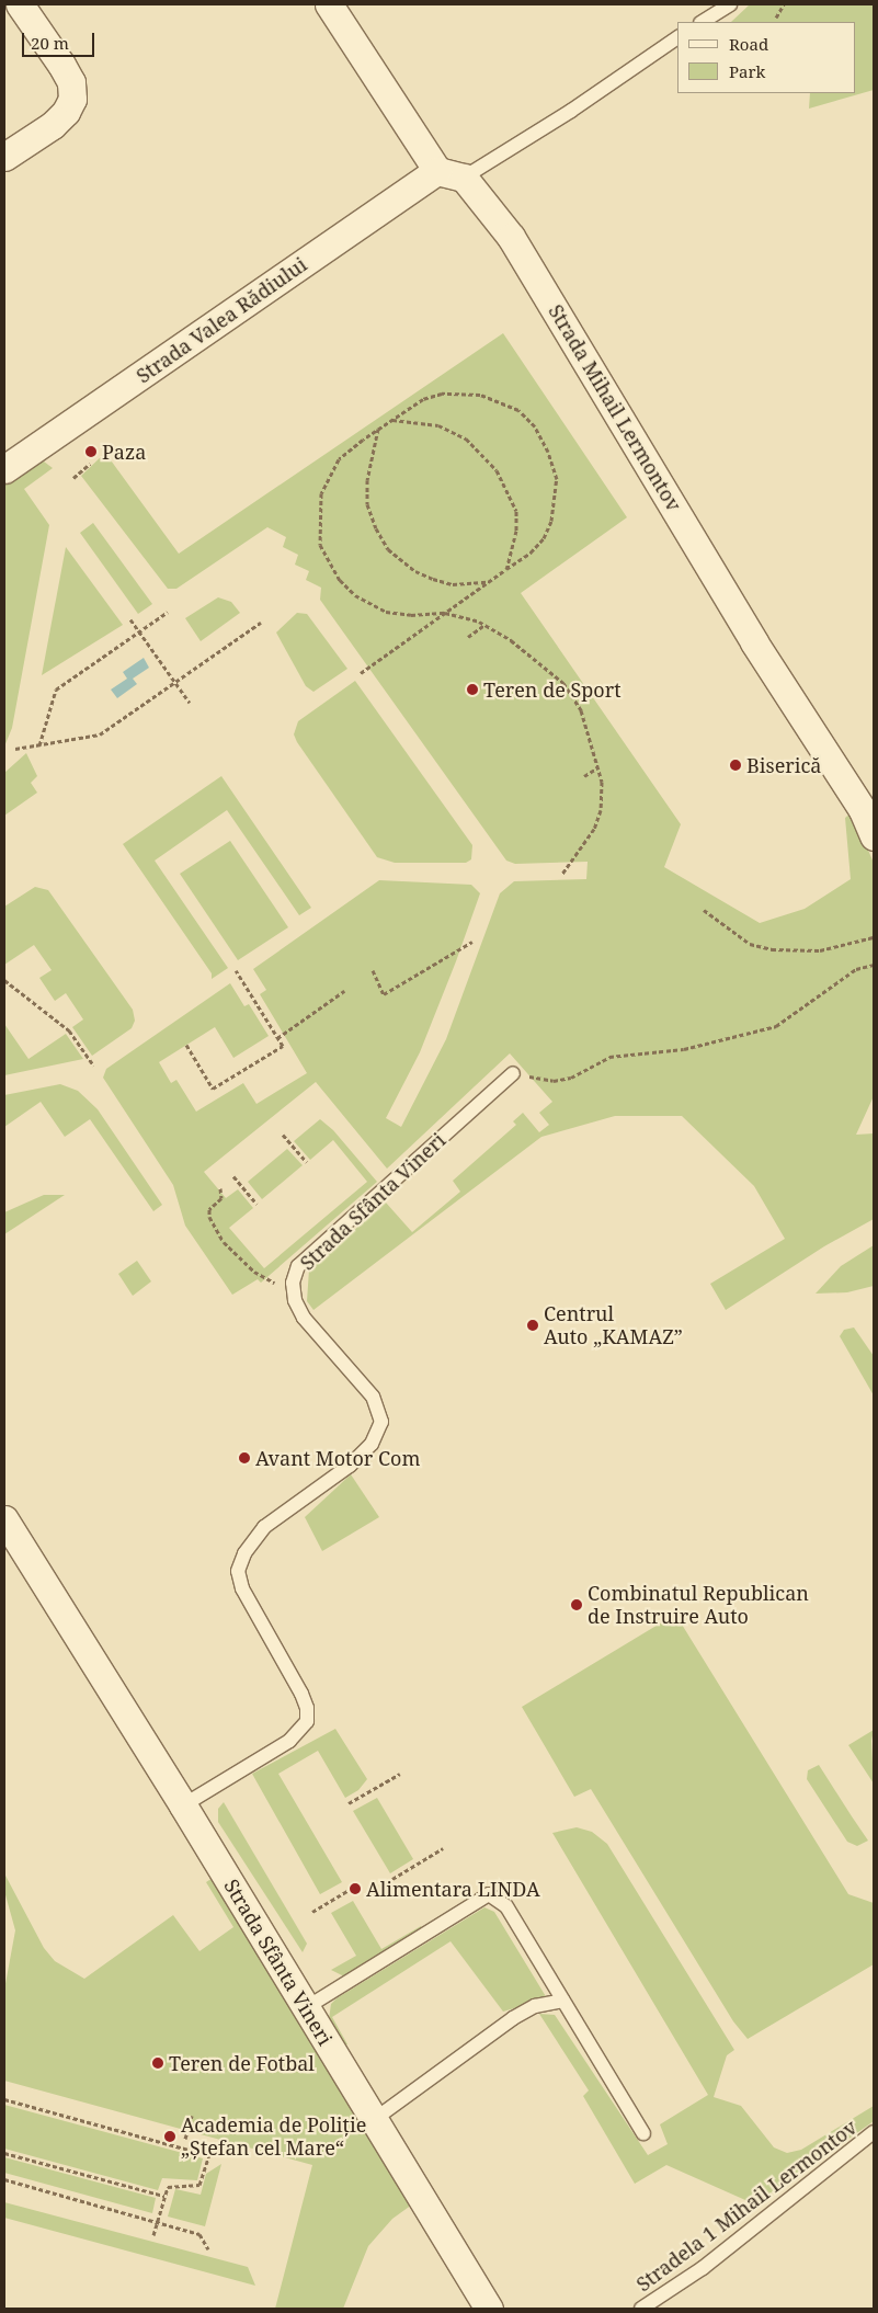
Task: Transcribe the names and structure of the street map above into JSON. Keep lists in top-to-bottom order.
{
  "streets": {
    "street": ["Strada Valea Rădiului", "Strada Mihail Lermontov", "Strada Sfânta Vineri"],
    "lane": ["Stradela 1 Mihail Lermontov"]
  },
  "places": [
    "Paza",
    "Teren de Sport",
    "Biserică",
    "Centrul Auto „KAMAZ”",
    "Avant Motor Com",
    "Combinatul Republican de Instruire Auto",
    "Alimentara LINDA",
    "Teren de Fotbal",
    "Academia de Poliție „Ștefan cel Mare“"
  ],
  "legend": ["Road", "Park"],
  "scale_bar": "20 m"
}
